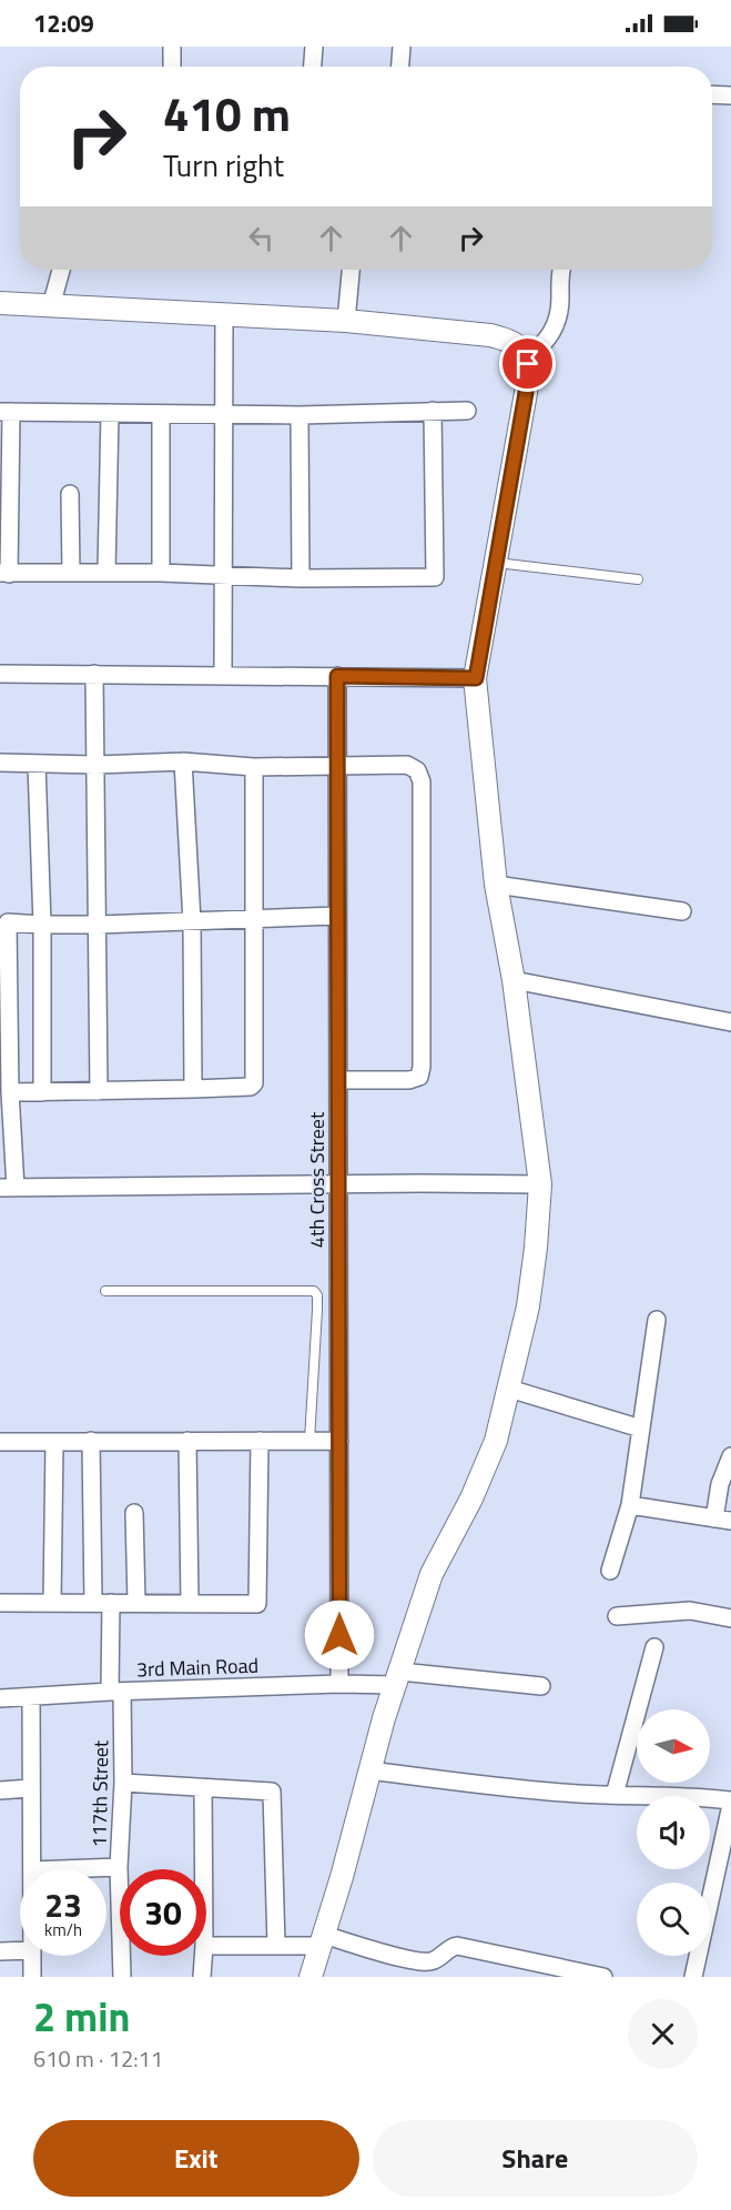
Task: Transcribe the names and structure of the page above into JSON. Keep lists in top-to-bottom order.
{
  "streets": {
    "street": ["4th Cross Street", "3rd Main Road", "117th Street"]
  },
  "crossings": [
    ["4th Cross Street", "3rd Main Road"],
    ["3rd Main Road", "117th Street"]
  ],
  "north": "right",
  "page": {
    "status": "12:09",
    "turn": ["410 m", "Turn right"],
    "speed": "23 km/h",
    "limit": "30",
    "heading": ["2 min", "610 m · 12:11"],
    "buttons": ["Exit", "Share"]
  }
}
